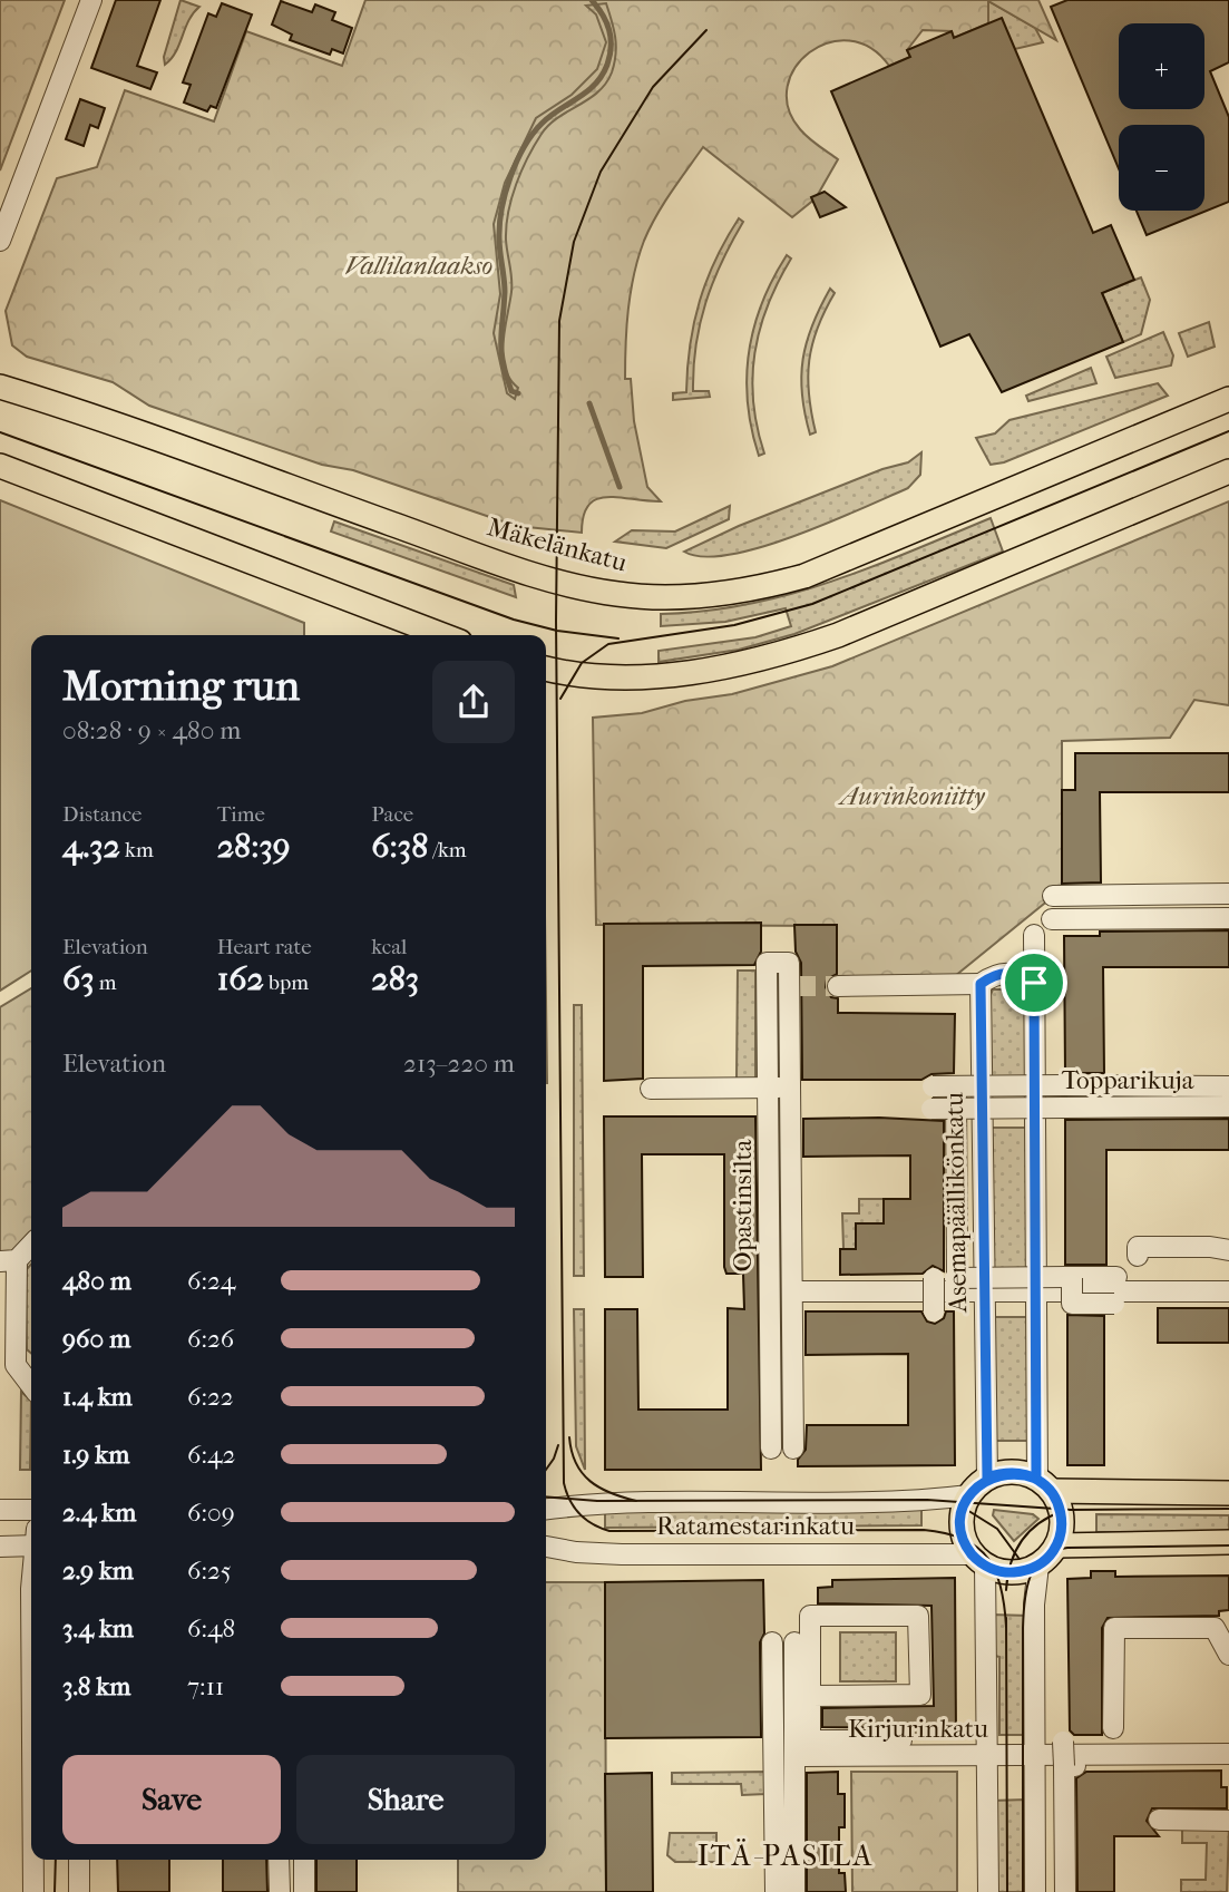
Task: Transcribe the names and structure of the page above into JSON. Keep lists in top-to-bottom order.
{
  "streets": {
    "main road": ["Mäkelänkatu"],
    "street": [
      "Topparikuja",
      "Asemapäällikönkatu",
      "Opastinsilta",
      "Ratamestarinkatu",
      "Kirjurinkatu"
    ]
  },
  "crossings": [
    ["Asemapäällikönkatu", "Ratamestarinkatu"]
  ],
  "districts": ["ITÄ-PASILA"],
  "parks": ["Vallilanlaakso", "Aurinkoniitty"],
  "page": {
    "map_buttons": ["+", "−"],
    "heading": ["Morning run", "08:28 · 9 × 480 m"],
    "stats": [
      ["Distance", "4.32 km"],
      ["Time", "28:39"],
      ["Pace", "6:38 /km"],
      ["Elevation", "63 m"],
      ["Heart rate", "162 bpm"],
      ["kcal", "283"]
    ],
    "chart": ["Elevation", "213–220 m"],
    "list": [
      {
        "name": "480 m",
        "note": "6:24"
      },
      {
        "name": "960 m",
        "note": "6:26"
      },
      {
        "name": "1.4 km",
        "note": "6:22"
      },
      {
        "name": "1.9 km",
        "note": "6:42"
      },
      {
        "name": "2.4 km",
        "note": "6:09"
      },
      {
        "name": "2.9 km",
        "note": "6:25"
      },
      {
        "name": "3.4 km",
        "note": "6:48"
      },
      {
        "name": "3.8 km",
        "note": "7:11"
      }
    ],
    "buttons": ["Save", "Share"]
  }
}
